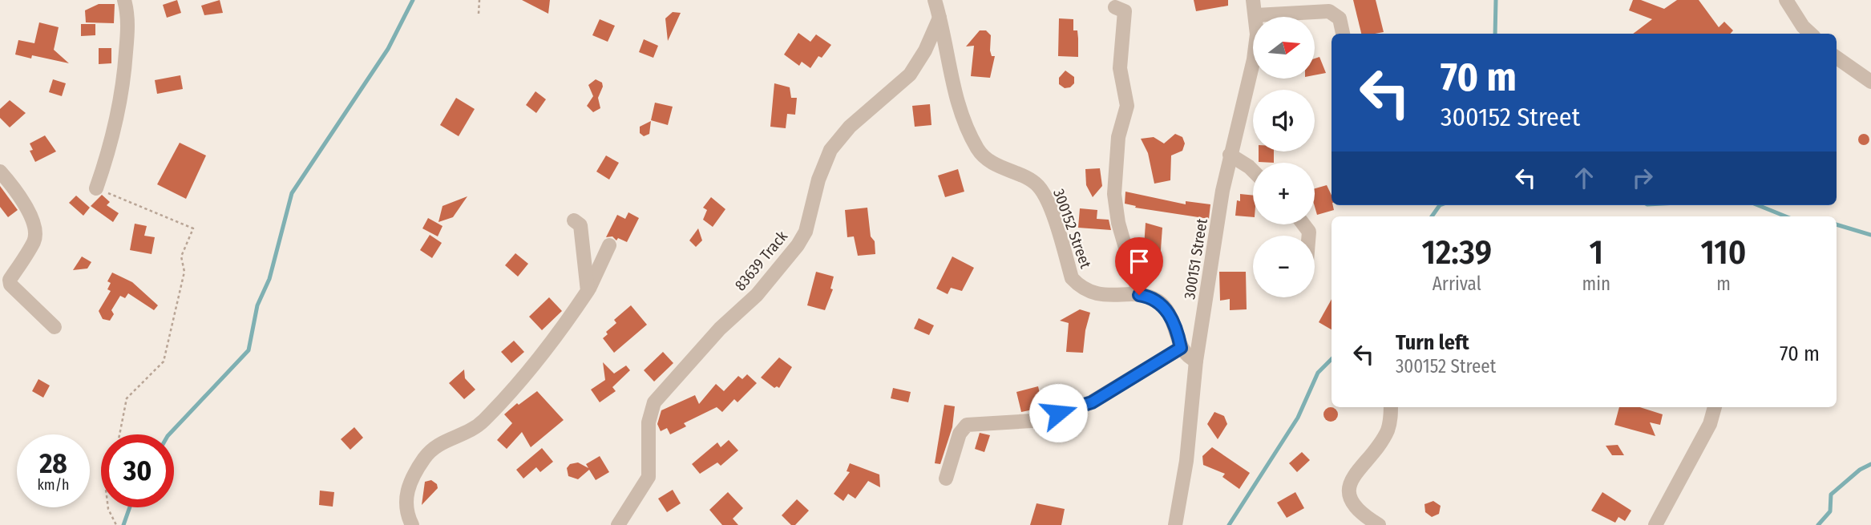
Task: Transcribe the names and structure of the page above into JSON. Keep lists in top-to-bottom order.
{
  "streets": {
    "street": ["300152 Street", "300151 Street", "83639 Track"]
  },
  "crossings": [
    ["300152 Street", "83639 Track"]
  ],
  "north": "right",
  "page": {
    "map_buttons": ["+", "−"],
    "turn": ["70 m", "300152 Street"],
    "eta": [
      "12:39",
      "Arrival",
      "1",
      "min",
      "110",
      "m"
    ],
    "list": [
      {
        "name": "Turn left",
        "note": "300152 Street",
        "value": "70 m"
      }
    ],
    "speed": "28 km/h",
    "limit": "30"
  }
}
